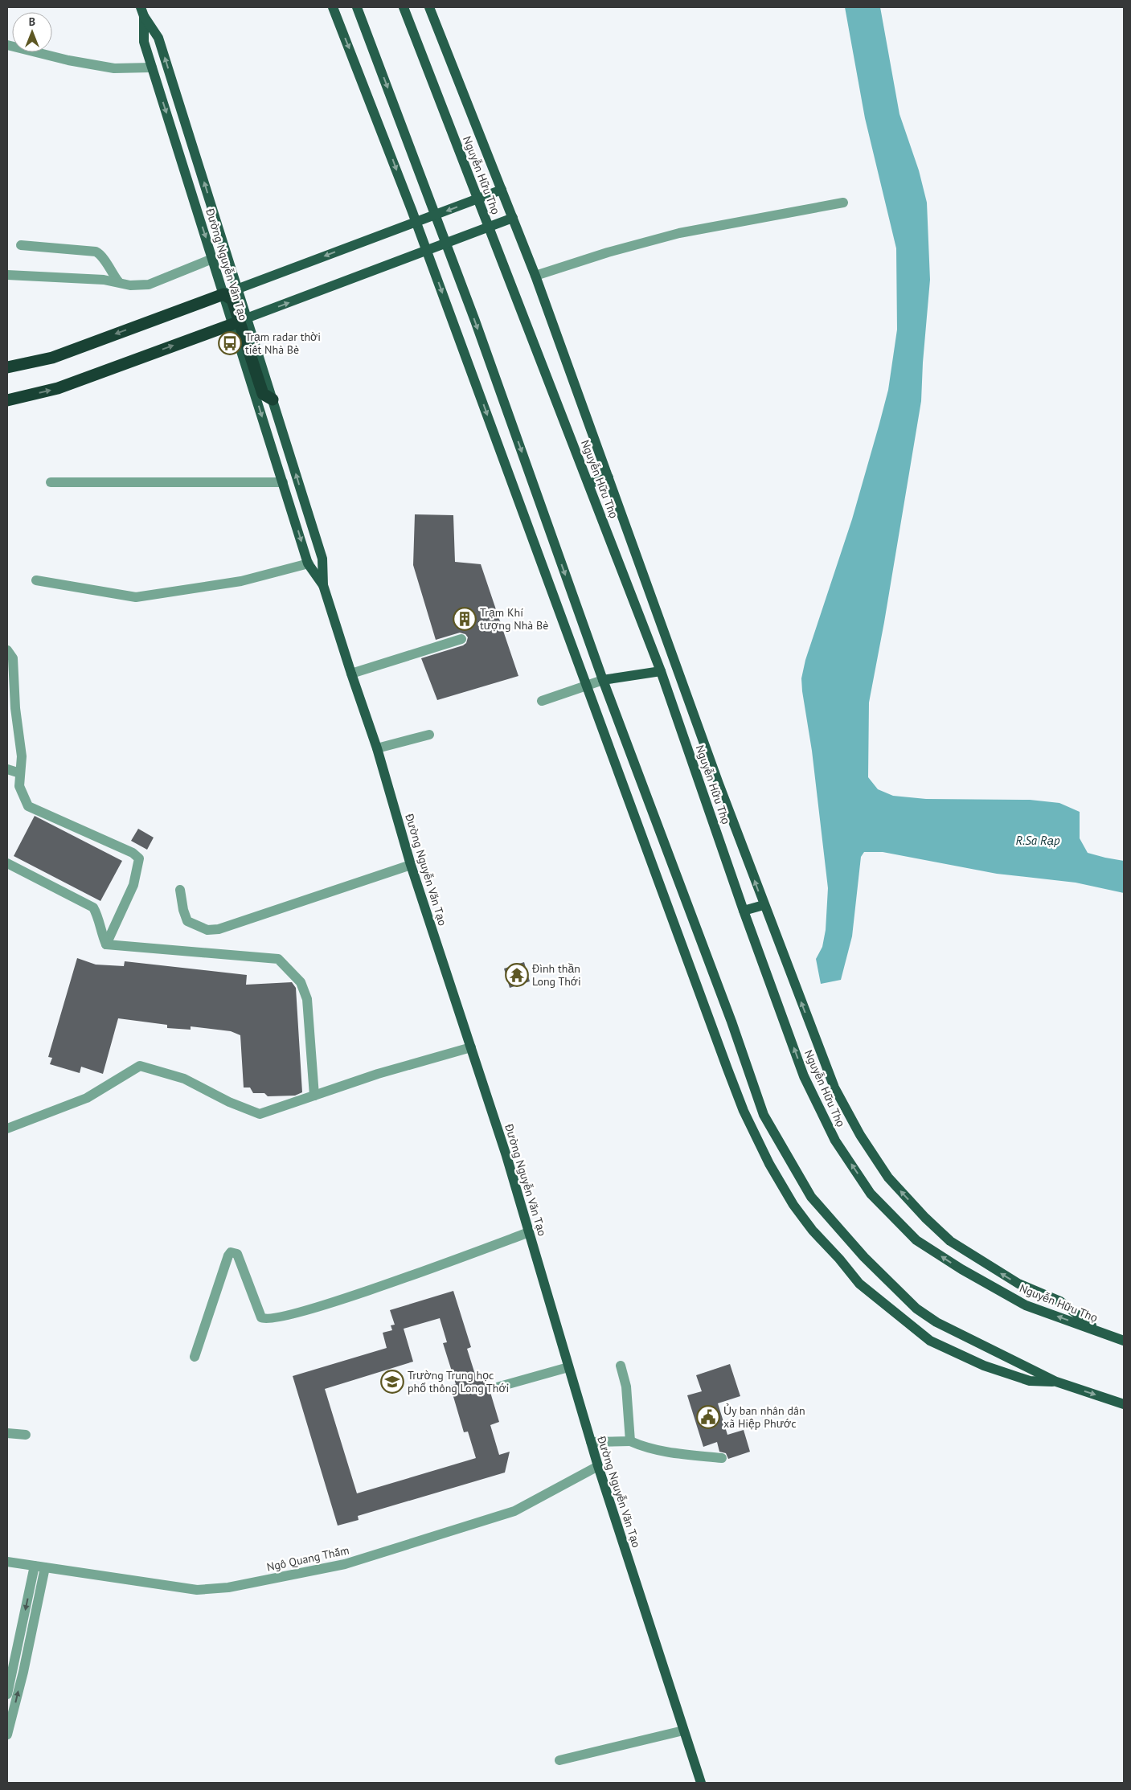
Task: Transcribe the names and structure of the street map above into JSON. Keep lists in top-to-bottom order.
{
  "streets": {
    "main road": ["Nguyễn Hữu Thọ", "Đường Nguyễn Văn Tạo"],
    "street": ["Ngô Quang Thắm"]
  },
  "crossings": [
    ["Đường Nguyễn Văn Tạo", "Ngô Quang Thắm"]
  ],
  "water": ["R.Sa Rạp"],
  "places": {
    "bus stop": ["Trạm radar thời tiết Nhà Bè"],
    "building": ["Trạm Khí tượng Nhà Bè"],
    "temple": ["Đình thần Long Thới"],
    "school or university": ["Trường Trung học phổ thông Long Thới"],
    "public building": ["Ủy ban nhân dân xã Hiệp Phước"]
  },
  "north": "top"
}
